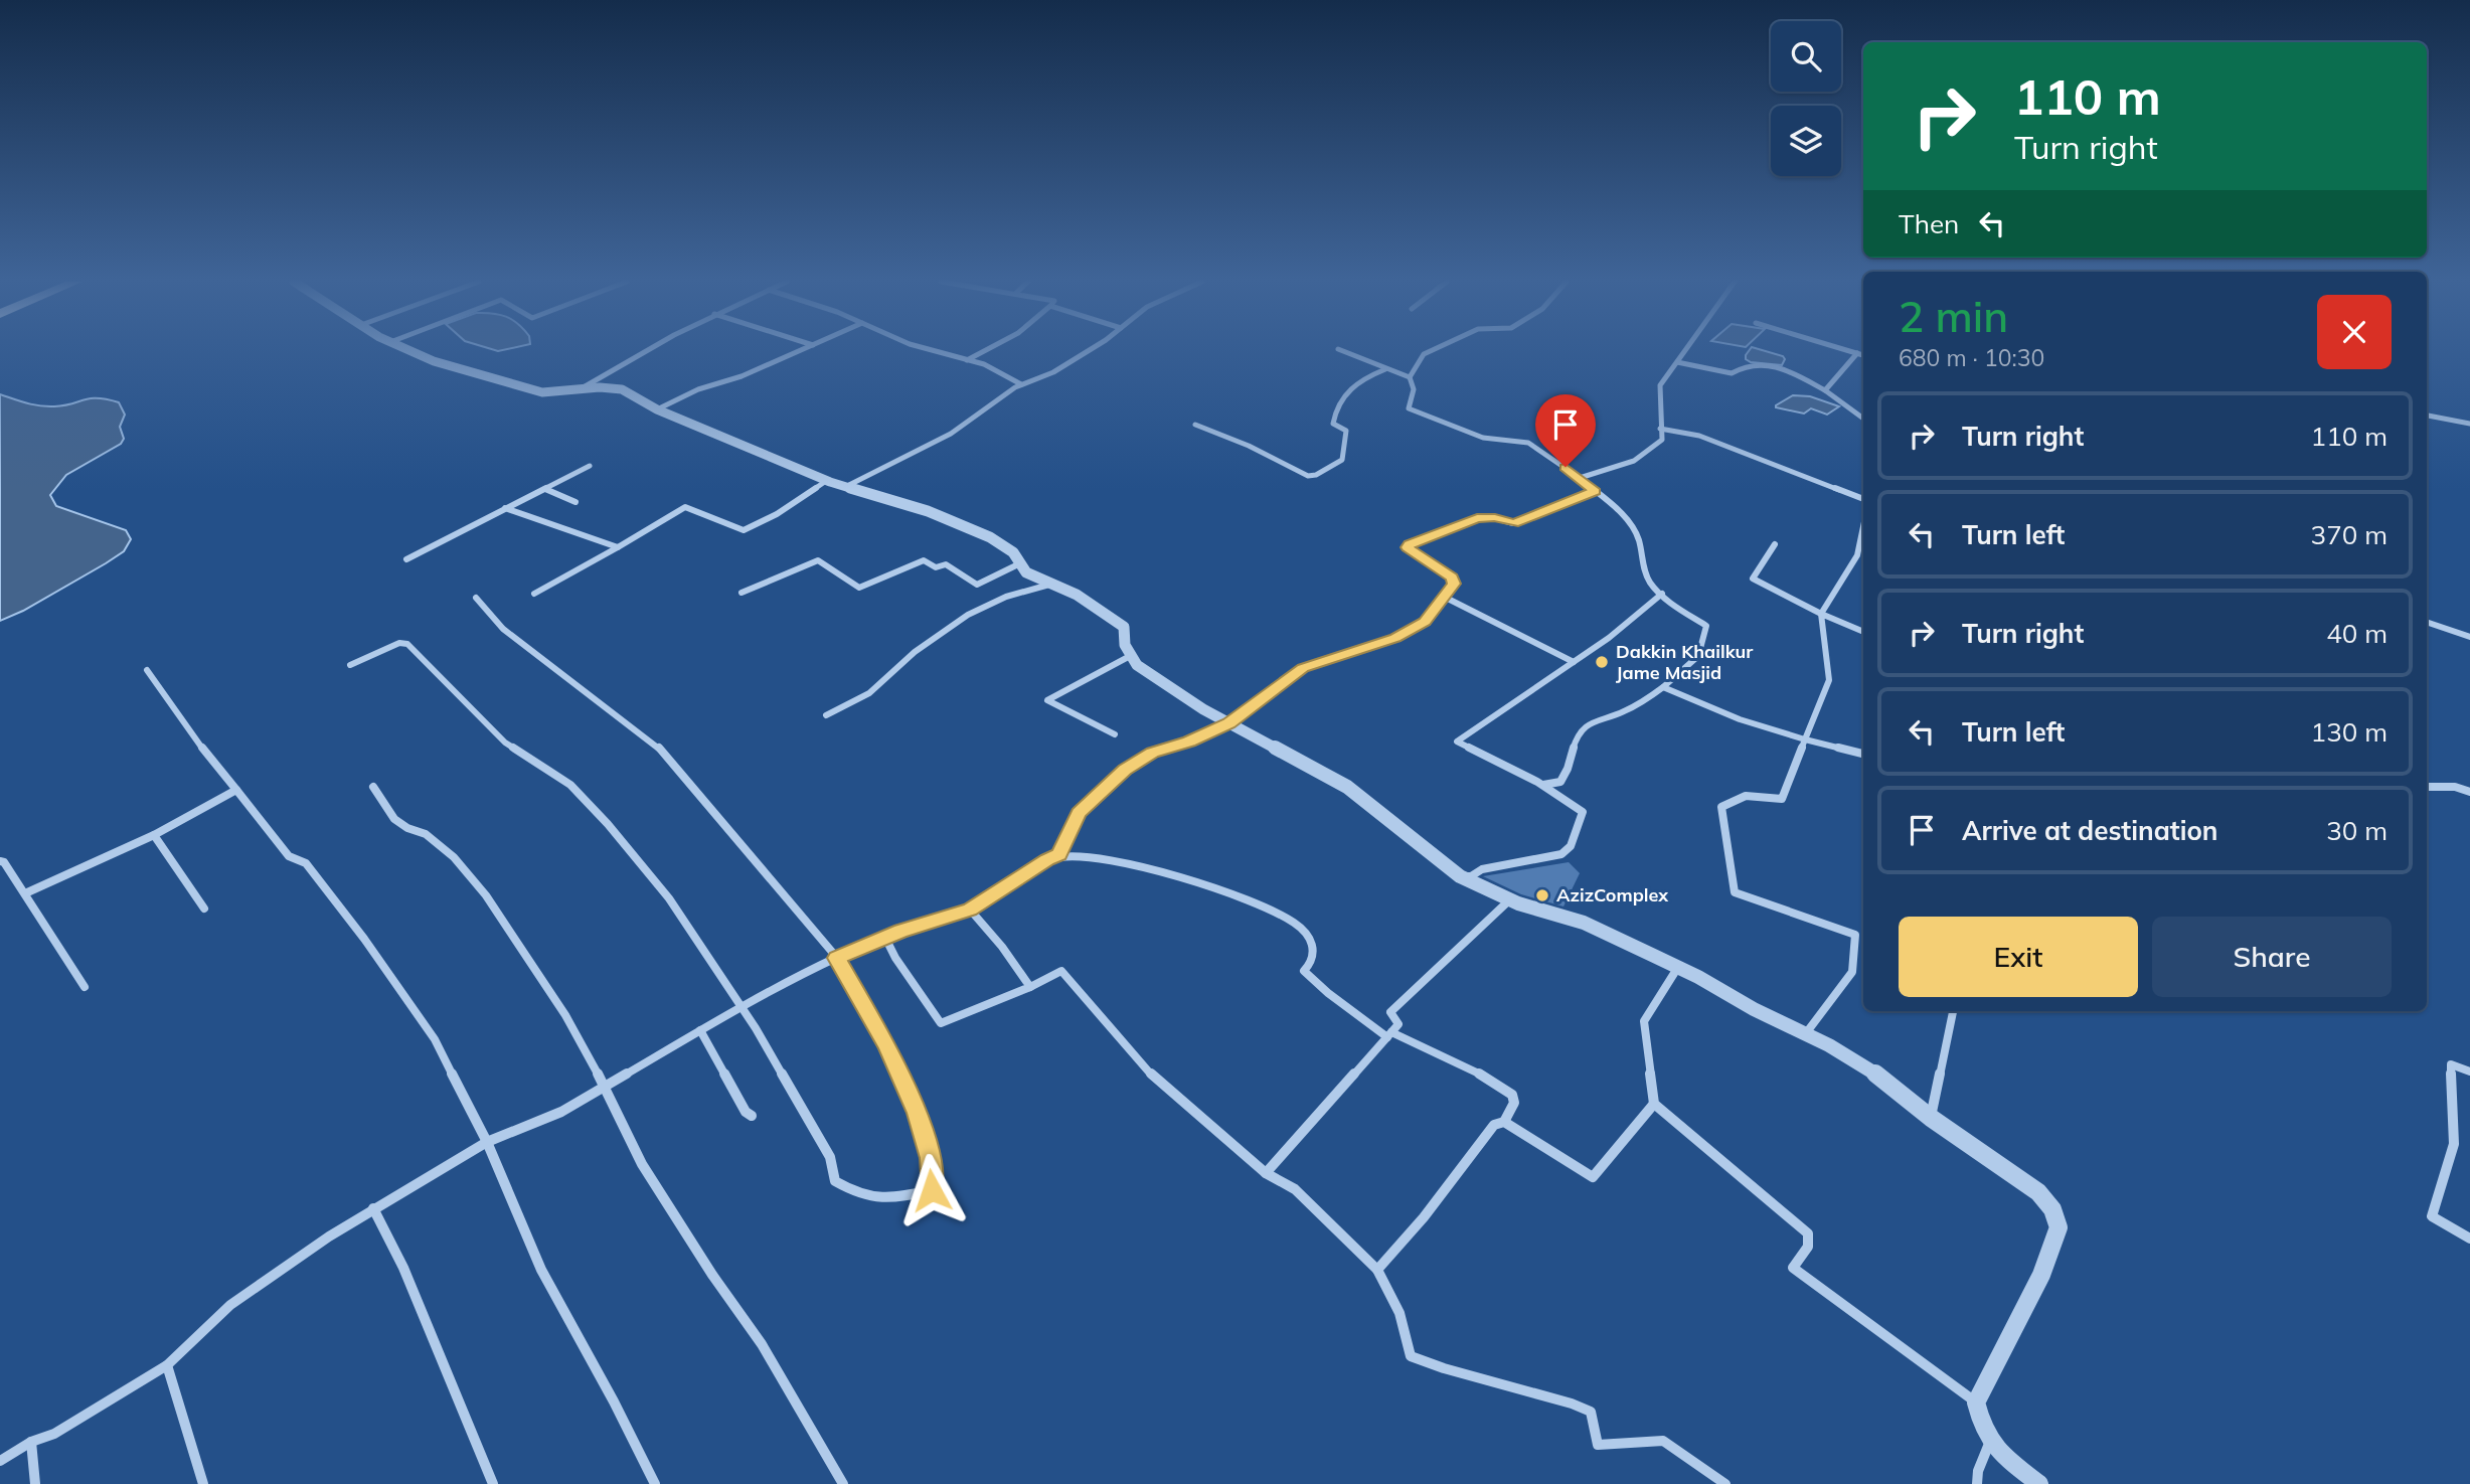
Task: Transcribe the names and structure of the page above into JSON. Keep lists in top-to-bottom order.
{
  "places": ["Dakkin Khailkur Jame Masjid", "AzizComplex"],
  "page": {
    "turn": ["110 m", "Turn right"],
    "then": "Then",
    "heading": ["2 min", "680 m · 10:30"],
    "list": [
      {
        "name": "Turn right",
        "value": "110 m"
      },
      {
        "name": "Turn left",
        "value": "370 m"
      },
      {
        "name": "Turn right",
        "value": "40 m"
      },
      {
        "name": "Turn left",
        "value": "130 m"
      },
      {
        "name": "Arrive at destination",
        "value": "30 m"
      }
    ],
    "buttons": ["Exit", "Share"]
  }
}
